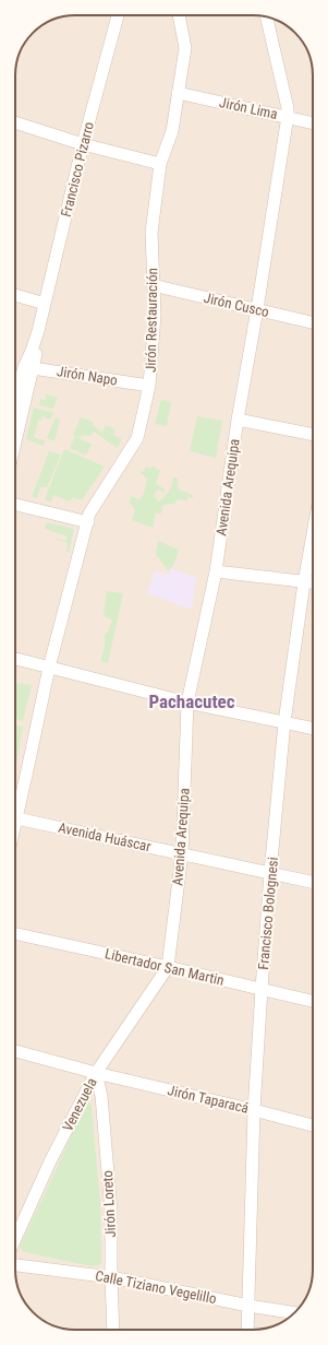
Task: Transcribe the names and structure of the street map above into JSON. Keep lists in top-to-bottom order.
{
  "streets": {
    "street": [
      "Jirón Lima",
      "Francisco Pizarro",
      "Jirón Cusco",
      "Jirón Restauración",
      "Jirón Napo",
      "Avenida Arequipa",
      "Avenida Huáscar",
      "Francisco Bolognesi",
      "Libertador San Martin",
      "Jirón Taparacá",
      "Venezuela",
      "Jirón Loreto",
      "Calle Tiziano Vegelillo"
    ]
  },
  "crossings": [
    ["Jirón Lima", "Jirón Restauración"],
    ["Jirón Lima", "Avenida Arequipa"],
    ["Francisco Pizarro", "Jirón Napo"],
    ["Jirón Cusco", "Jirón Restauración"],
    ["Jirón Cusco", "Avenida Arequipa"],
    ["Jirón Restauración", "Jirón Napo"],
    ["Jirón Restauración", "Avenida Huáscar"],
    ["Avenida Arequipa", "Avenida Huáscar"],
    ["Avenida Arequipa", "Libertador San Martin"],
    ["Avenida Arequipa", "Venezuela"],
    ["Avenida Huáscar", "Francisco Bolognesi"],
    ["Francisco Bolognesi", "Libertador San Martin"],
    ["Francisco Bolognesi", "Jirón Taparacá"],
    ["Francisco Bolognesi", "Calle Tiziano Vegelillo"],
    ["Libertador San Martin", "Venezuela"],
    ["Jirón Taparacá", "Venezuela"],
    ["Jirón Taparacá", "Jirón Loreto"],
    ["Venezuela", "Jirón Loreto"],
    ["Jirón Loreto", "Calle Tiziano Vegelillo"]
  ],
  "districts": ["Pachacutec"]
}
